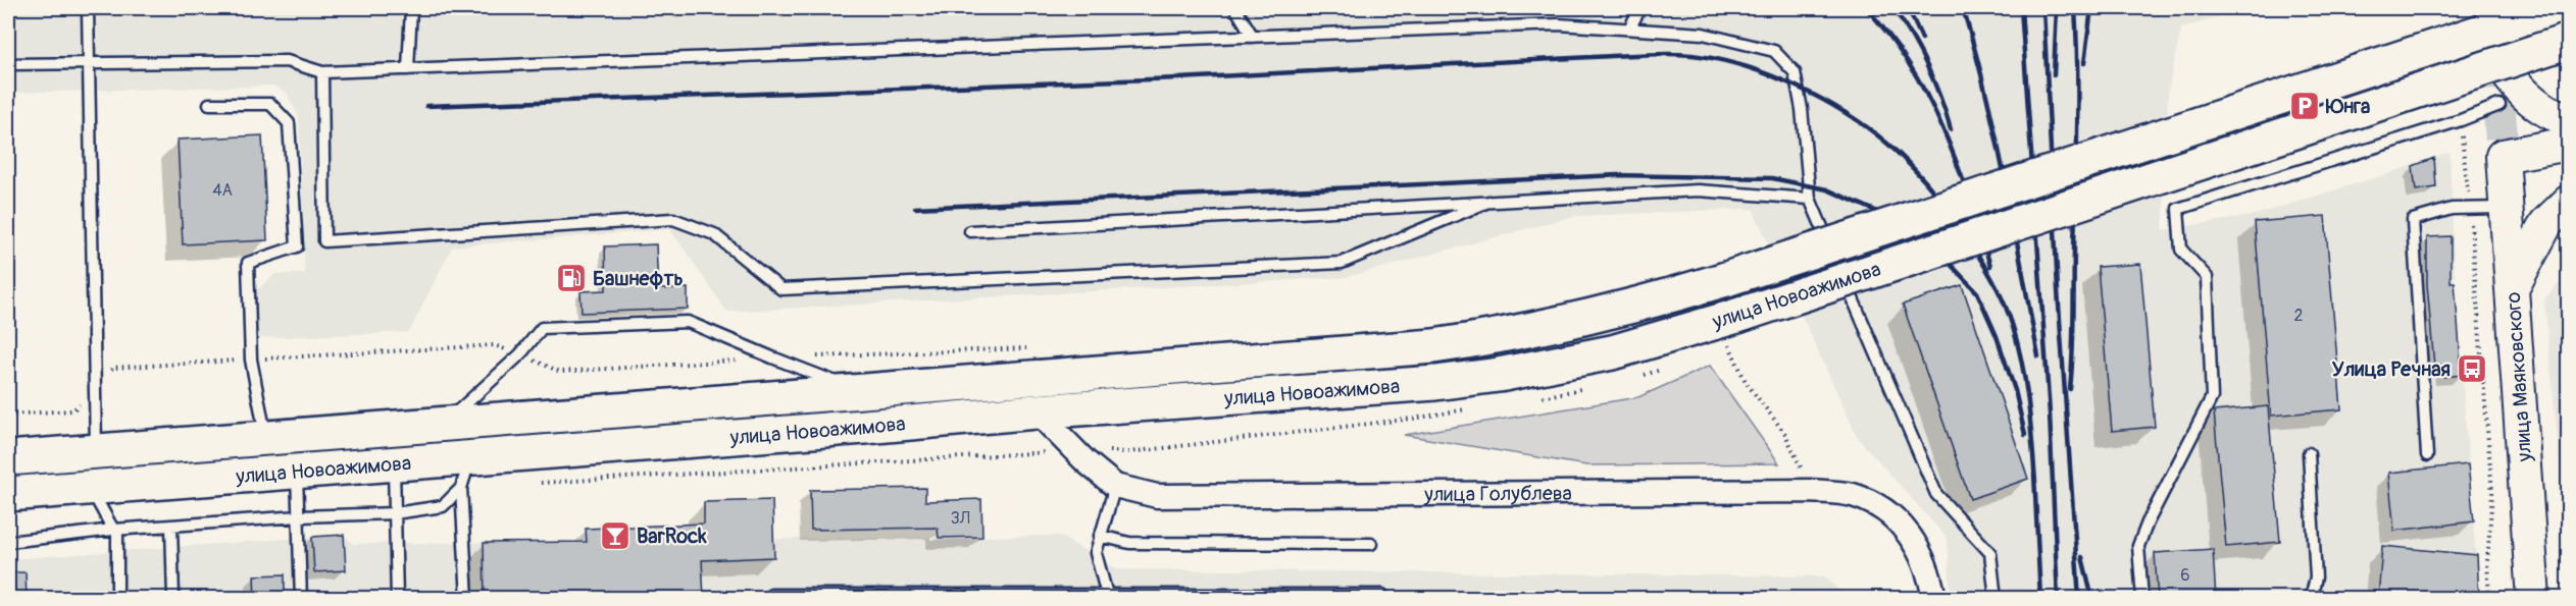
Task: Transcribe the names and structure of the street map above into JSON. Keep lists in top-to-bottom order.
{
  "streets": {
    "main road": ["улица Новоажимова", "улица Маяковского"],
    "street": ["улица Голублева"]
  },
  "crossings": [
    ["улица Новоажимова", "улица Голублева"]
  ],
  "places": {
    "parking": ["Юнга"],
    "fuel station": ["Башнефть"],
    "bus stop": ["Улица Речная"],
    "bar": ["BarRock"]
  },
  "house_numbers": [
    "4А",
    "2",
    "3Л",
    "6"
  ]
}
